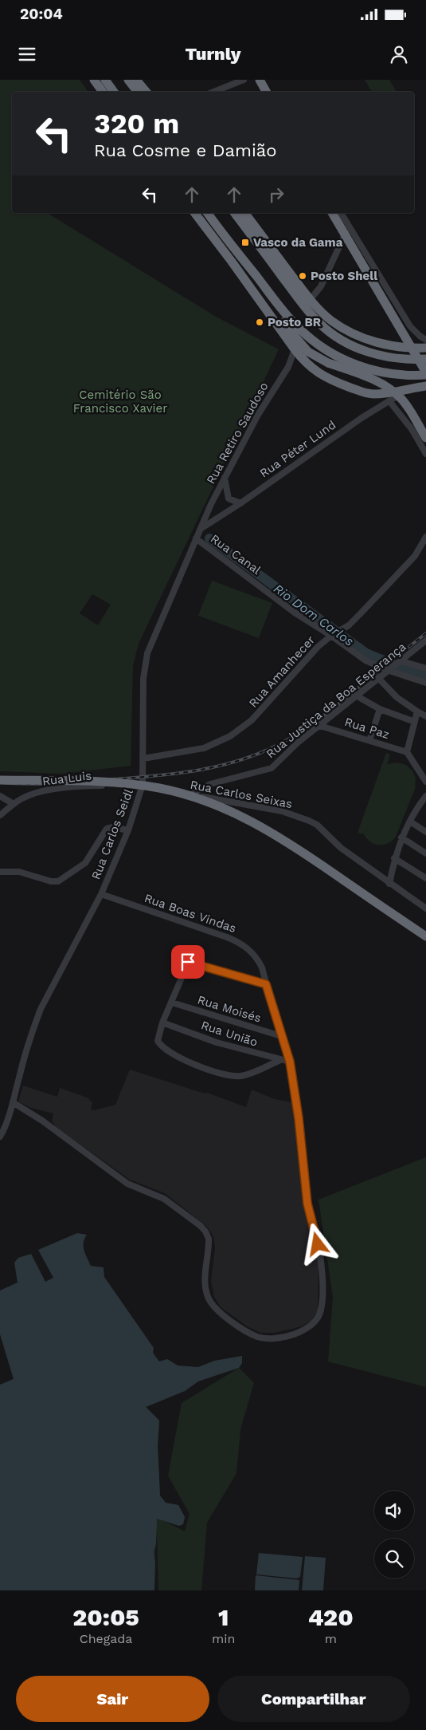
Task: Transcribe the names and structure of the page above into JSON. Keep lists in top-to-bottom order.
{
  "streets": {
    "street": [
      "Rua Retiro Saudoso",
      "Rua Péter Lund",
      "Rua Canal",
      "Rua Amanhecer",
      "Rua Justiça da Boa Esperança",
      "Rua Paz",
      "Rua Luis",
      "Rua Carlos Seixas",
      "Rua Carlos Seidl",
      "Rua Boas Vindas",
      "Rua Moisés",
      "Rua União"
    ]
  },
  "crossings": [
    ["Rua Retiro Saudoso", "Rua Péter Lund"],
    ["Rua Retiro Saudoso", "Rua Carlos Seidl"],
    ["Rua Péter Lund", "Rua Carlos Seidl"],
    ["Rua Canal", "Rua Amanhecer"],
    ["Rua Canal", "Rua Justiça da Boa Esperança"],
    ["Rua Canal", "Rua Carlos Seidl"],
    ["Rua Amanhecer", "Rua Carlos Seidl"],
    ["Rua Justiça da Boa Esperança", "Rua Paz"],
    ["Rua Justiça da Boa Esperança", "Rua Carlos Seixas"],
    ["Rua Luis", "Rua Carlos Seixas"],
    ["Rua Luis", "Rua Carlos Seidl"],
    ["Rua Carlos Seixas", "Rua Carlos Seidl"],
    ["Rua Carlos Seidl", "Rua Boas Vindas"],
    ["Rua Boas Vindas", "Rua Moisés"],
    ["Rua Boas Vindas", "Rua União"]
  ],
  "water": ["Rio Dom Carlos"],
  "parks": ["Cemitério São Francisco Xavier"],
  "places": {
    "transit": ["Vasco da Gama"],
    "other": ["Posto Shell", "Posto BR"]
  },
  "page": {
    "status": "20:04",
    "header": "Turnly",
    "turn": ["320 m", "Rua Cosme e Damião"],
    "eta": [
      "20:05",
      "Chegada",
      "1",
      "min",
      "420",
      "m"
    ],
    "buttons": ["Sair", "Compartilhar"]
  }
}
